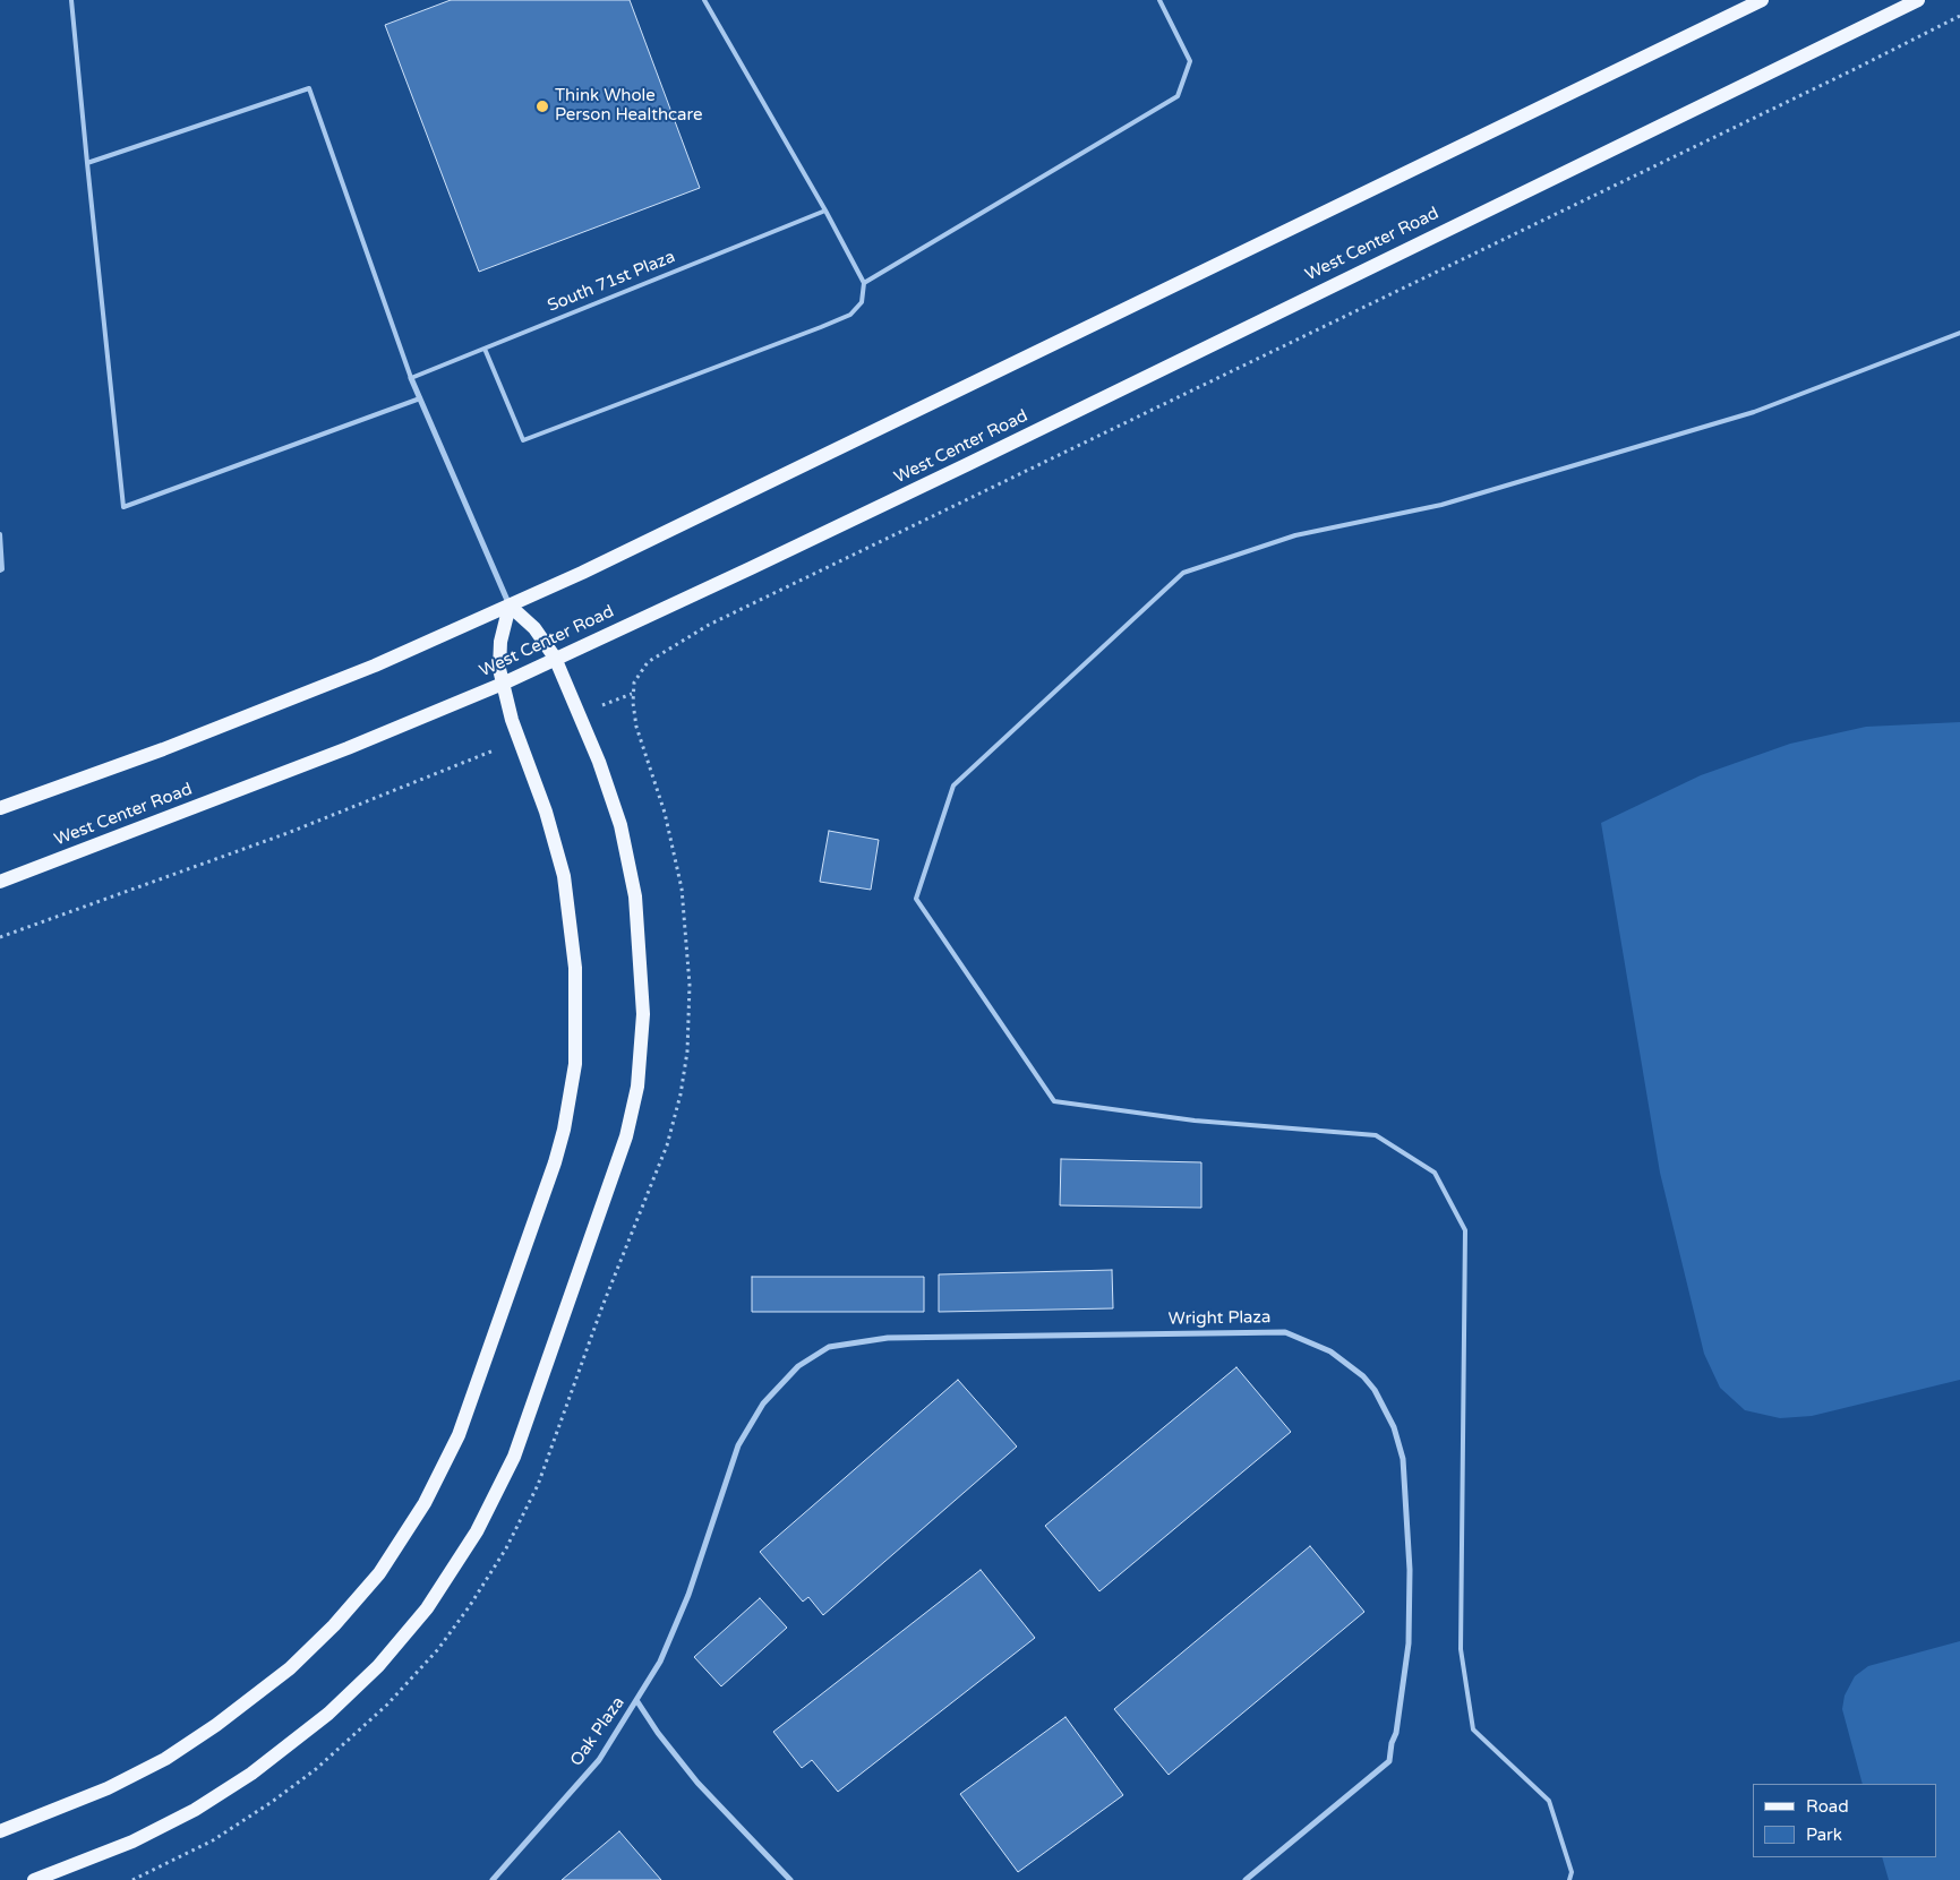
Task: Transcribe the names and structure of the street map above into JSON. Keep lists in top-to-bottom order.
{
  "streets": {
    "main road": ["West Center Road"],
    "street": ["Wright Plaza", "Oak Plaza"],
    "lane": ["South 71st Plaza"]
  },
  "crossings": [
    ["Wright Plaza", "Oak Plaza"]
  ],
  "places": ["Think Whole Person Healthcare"],
  "legend": ["Road", "Park"]
}
